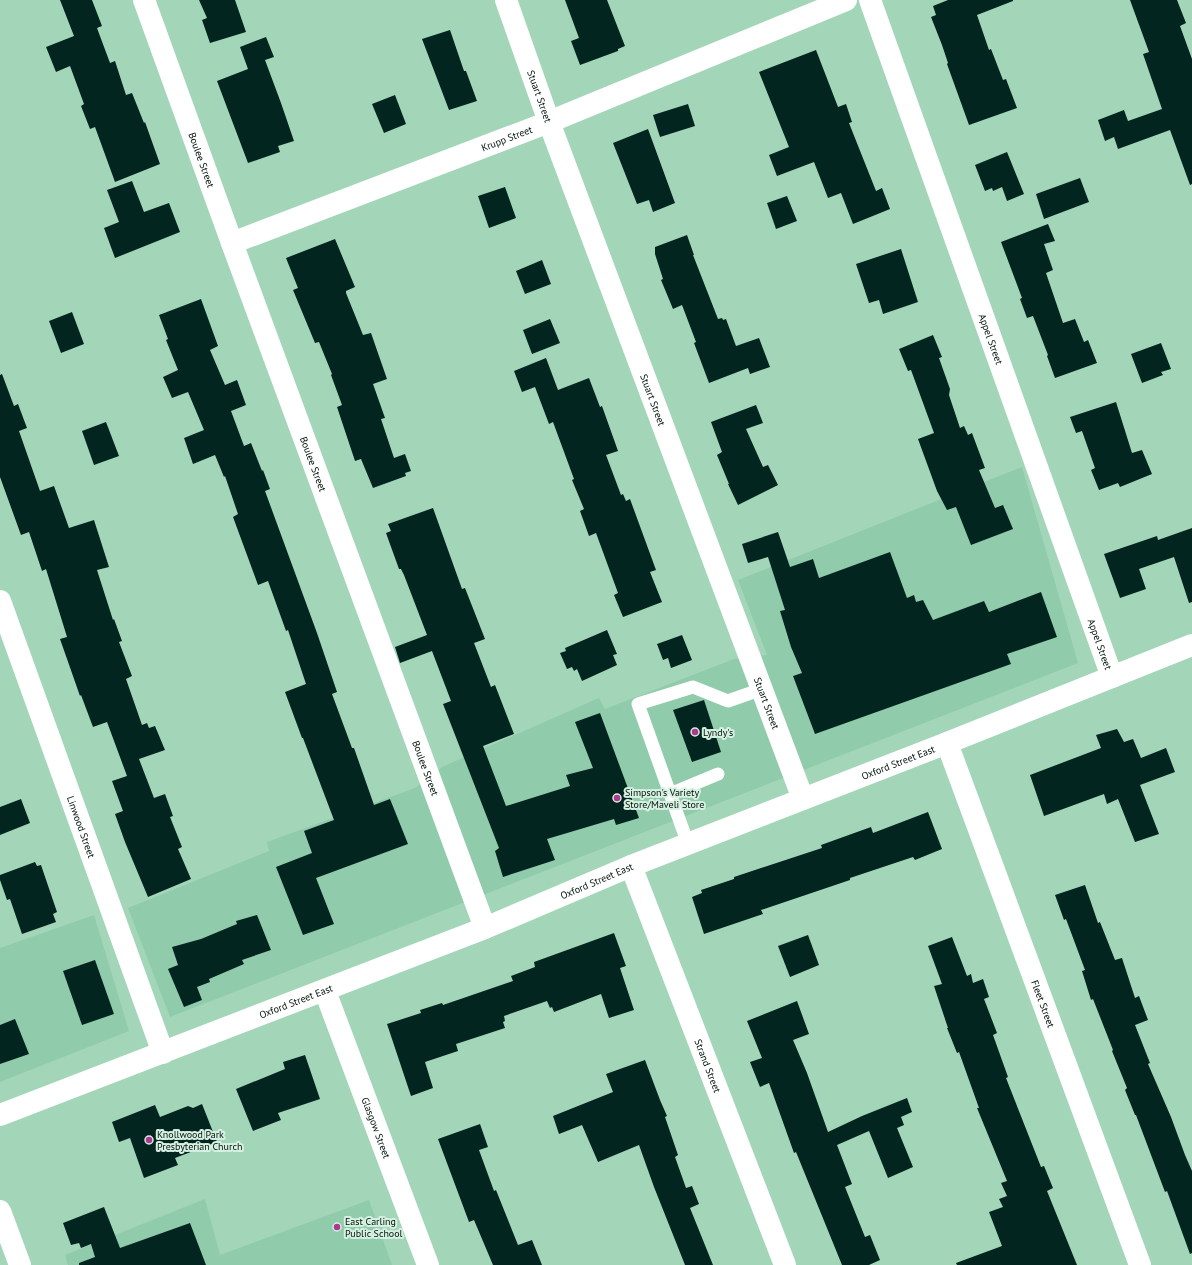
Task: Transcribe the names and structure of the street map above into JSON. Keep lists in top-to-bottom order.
{
  "streets": {
    "street": [
      "Stuart Street",
      "Krupp Street",
      "Boulee Street",
      "Appel Street",
      "Oxford Street East",
      "Linwood Street",
      "Fleet Street",
      "Strand Street",
      "Glasgow Street"
    ]
  },
  "crossings": [
    ["Stuart Street", "Krupp Street"],
    ["Stuart Street", "Oxford Street East"],
    ["Krupp Street", "Boulee Street"],
    ["Boulee Street", "Oxford Street East"],
    ["Appel Street", "Oxford Street East"],
    ["Oxford Street East", "Linwood Street"],
    ["Oxford Street East", "Fleet Street"],
    ["Oxford Street East", "Strand Street"],
    ["Oxford Street East", "Glasgow Street"]
  ],
  "places": [
    "Lyndy's",
    "Simpson's Variety Store/Maveli Store",
    "Knollwood Park Presbyterian Church",
    "East Carling Public School"
  ]
}
